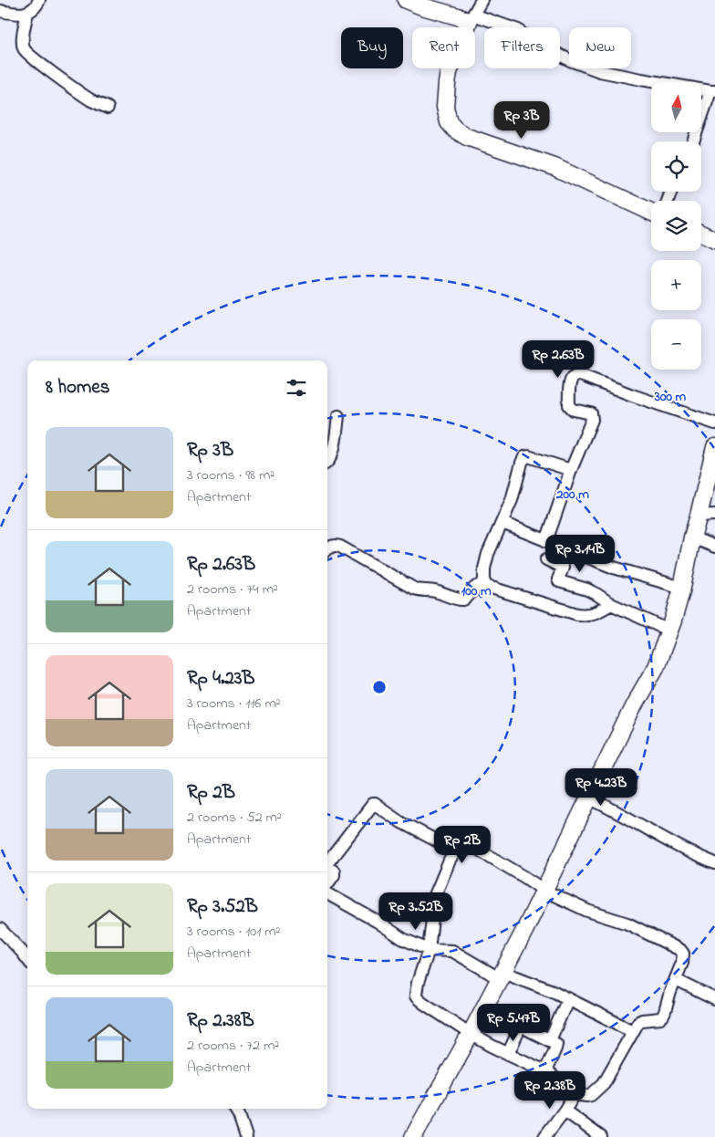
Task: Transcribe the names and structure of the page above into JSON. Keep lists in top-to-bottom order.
{
  "north": "top",
  "page": {
    "chip": [
      "Buy",
      "Rent",
      "Filters",
      "New"
    ],
    "map_buttons": ["+", "−"],
    "price": [
      "Rp 3B",
      "Rp 2.63B",
      "Rp 3.14B",
      "Rp 4.23B",
      "Rp 2B",
      "Rp 3.52B",
      "Rp 5.47B",
      "Rp 2.38B"
    ],
    "heading": "8 homes",
    "list": [
      {
        "name": "Rp 3B",
        "note": "3 rooms · 98 m² · Apartment"
      },
      {
        "name": "Rp 2.63B",
        "note": "2 rooms · 74 m² · Apartment"
      },
      {
        "name": "Rp 4.23B",
        "note": "3 rooms · 116 m² · Apartment"
      },
      {
        "name": "Rp 2B",
        "note": "2 rooms · 52 m² · Apartment"
      },
      {
        "name": "Rp 3.52B",
        "note": "3 rooms · 101 m² · Apartment"
      },
      {
        "name": "Rp 2.38B",
        "note": "2 rooms · 72 m² · Apartment"
      }
    ]
  },
  "rings": ["300 m", "200 m", "100 m"]
}
